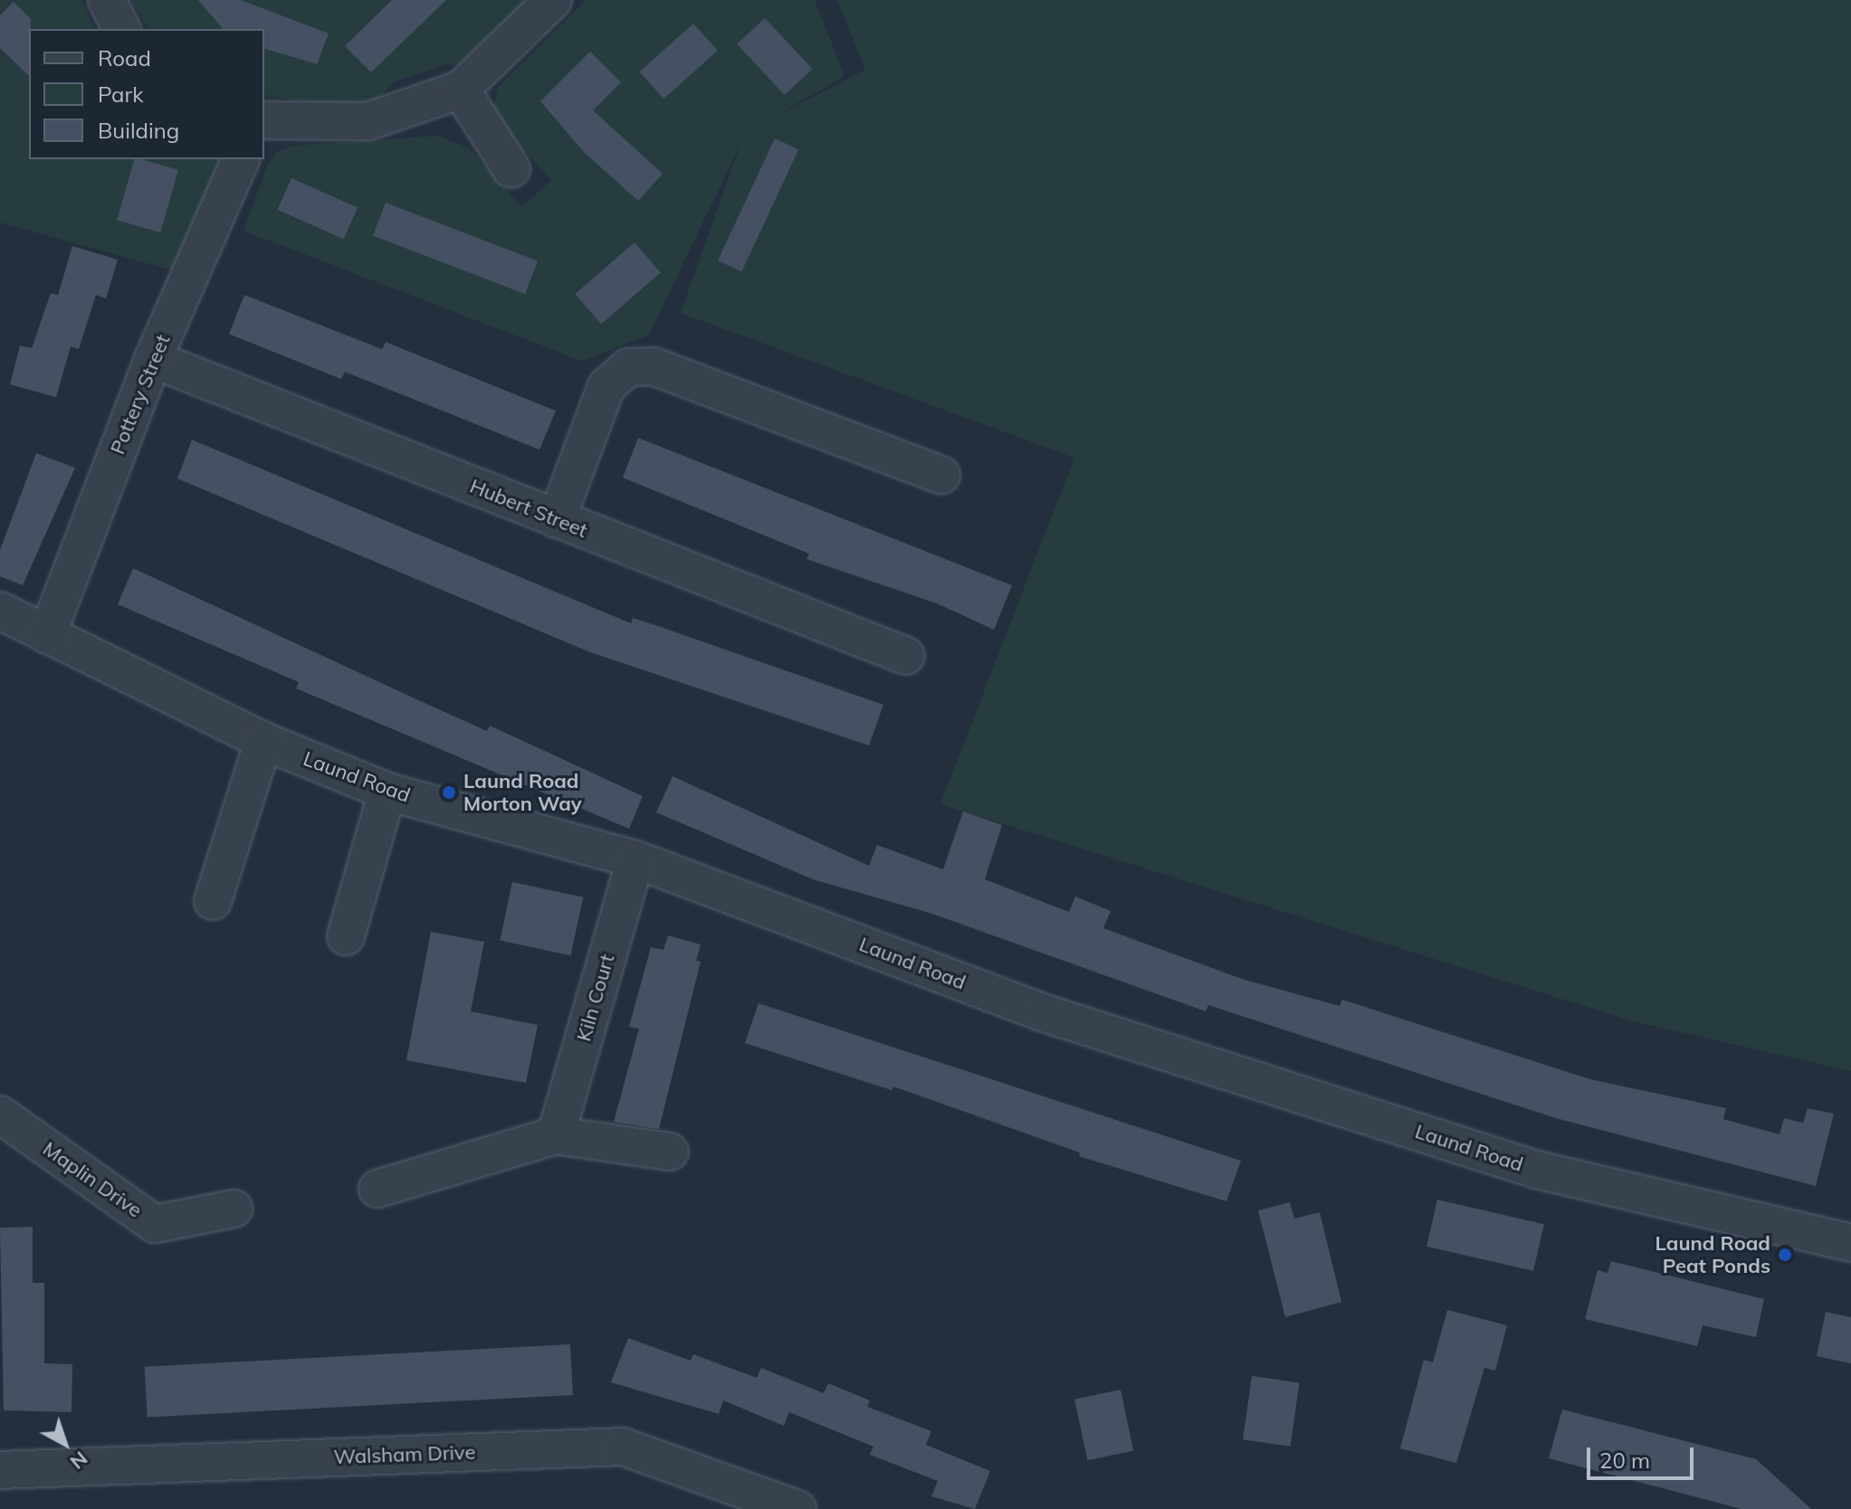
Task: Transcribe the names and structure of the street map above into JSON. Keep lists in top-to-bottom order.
{
  "streets": {
    "street": [
      "Pottery Street",
      "Hubert Street",
      "Laund Road",
      "Kiln Court",
      "Maplin Drive",
      "Walsham Drive"
    ]
  },
  "crossings": [
    ["Pottery Street", "Hubert Street"],
    ["Pottery Street", "Laund Road"],
    ["Laund Road", "Kiln Court"]
  ],
  "places": ["Laund Road Morton Way", "Laund Road Peat Ponds"],
  "legend": ["Road", "Park", "Building"],
  "scale_bar": "20 m",
  "north": "bottom right"
}
